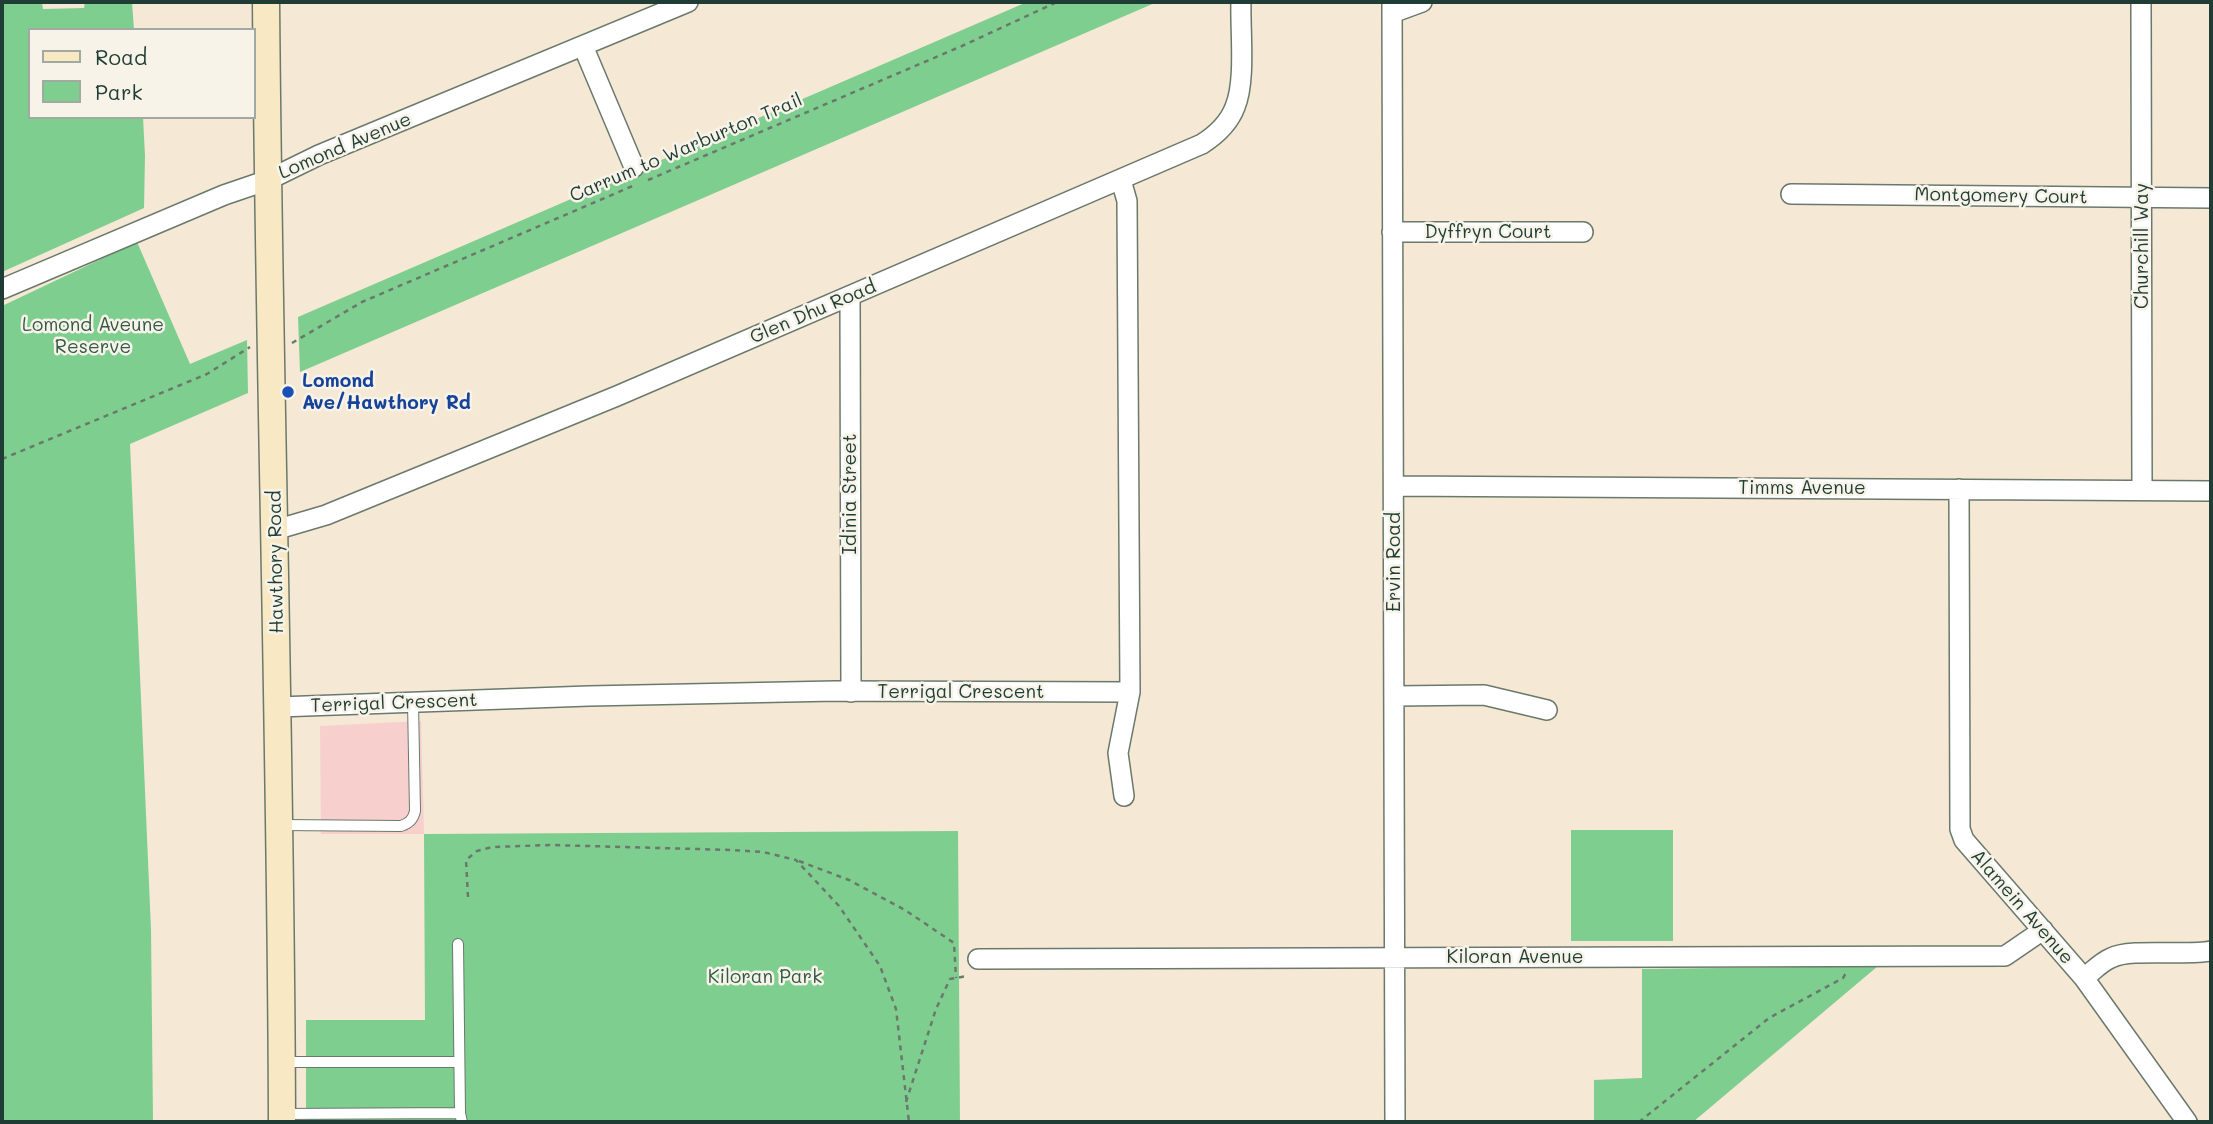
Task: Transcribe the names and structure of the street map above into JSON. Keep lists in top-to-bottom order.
{
  "streets": {
    "main road": ["Hawthory Road"],
    "street": [
      "Lomond Avenue",
      "Montgomery Court",
      "Dyffryn Court",
      "Churchill Way",
      "Glen Dhu Road",
      "Timms Avenue",
      "Idinia Street",
      "Ervin Road",
      "Terrigal Crescent",
      "Alamein Avenue",
      "Kiloran Avenue"
    ],
    "path": ["Carrum to Warburton Trail"]
  },
  "crossings": [
    ["Lomond Avenue", "Hawthory Road"],
    ["Montgomery Court", "Churchill Way"],
    ["Dyffryn Court", "Ervin Road"],
    ["Churchill Way", "Timms Avenue"],
    ["Glen Dhu Road", "Idinia Street"],
    ["Glen Dhu Road", "Hawthory Road"],
    ["Timms Avenue", "Ervin Road"],
    ["Timms Avenue", "Alamein Avenue"],
    ["Idinia Street", "Terrigal Crescent"],
    ["Hawthory Road", "Terrigal Crescent"],
    ["Ervin Road", "Kiloran Avenue"],
    ["Alamein Avenue", "Kiloran Avenue"]
  ],
  "parks": ["Lomond Aveune Reserve", "Kiloran Park"],
  "places": ["Lomond Ave/Hawthory Rd"],
  "legend": ["Road", "Park"]
}
